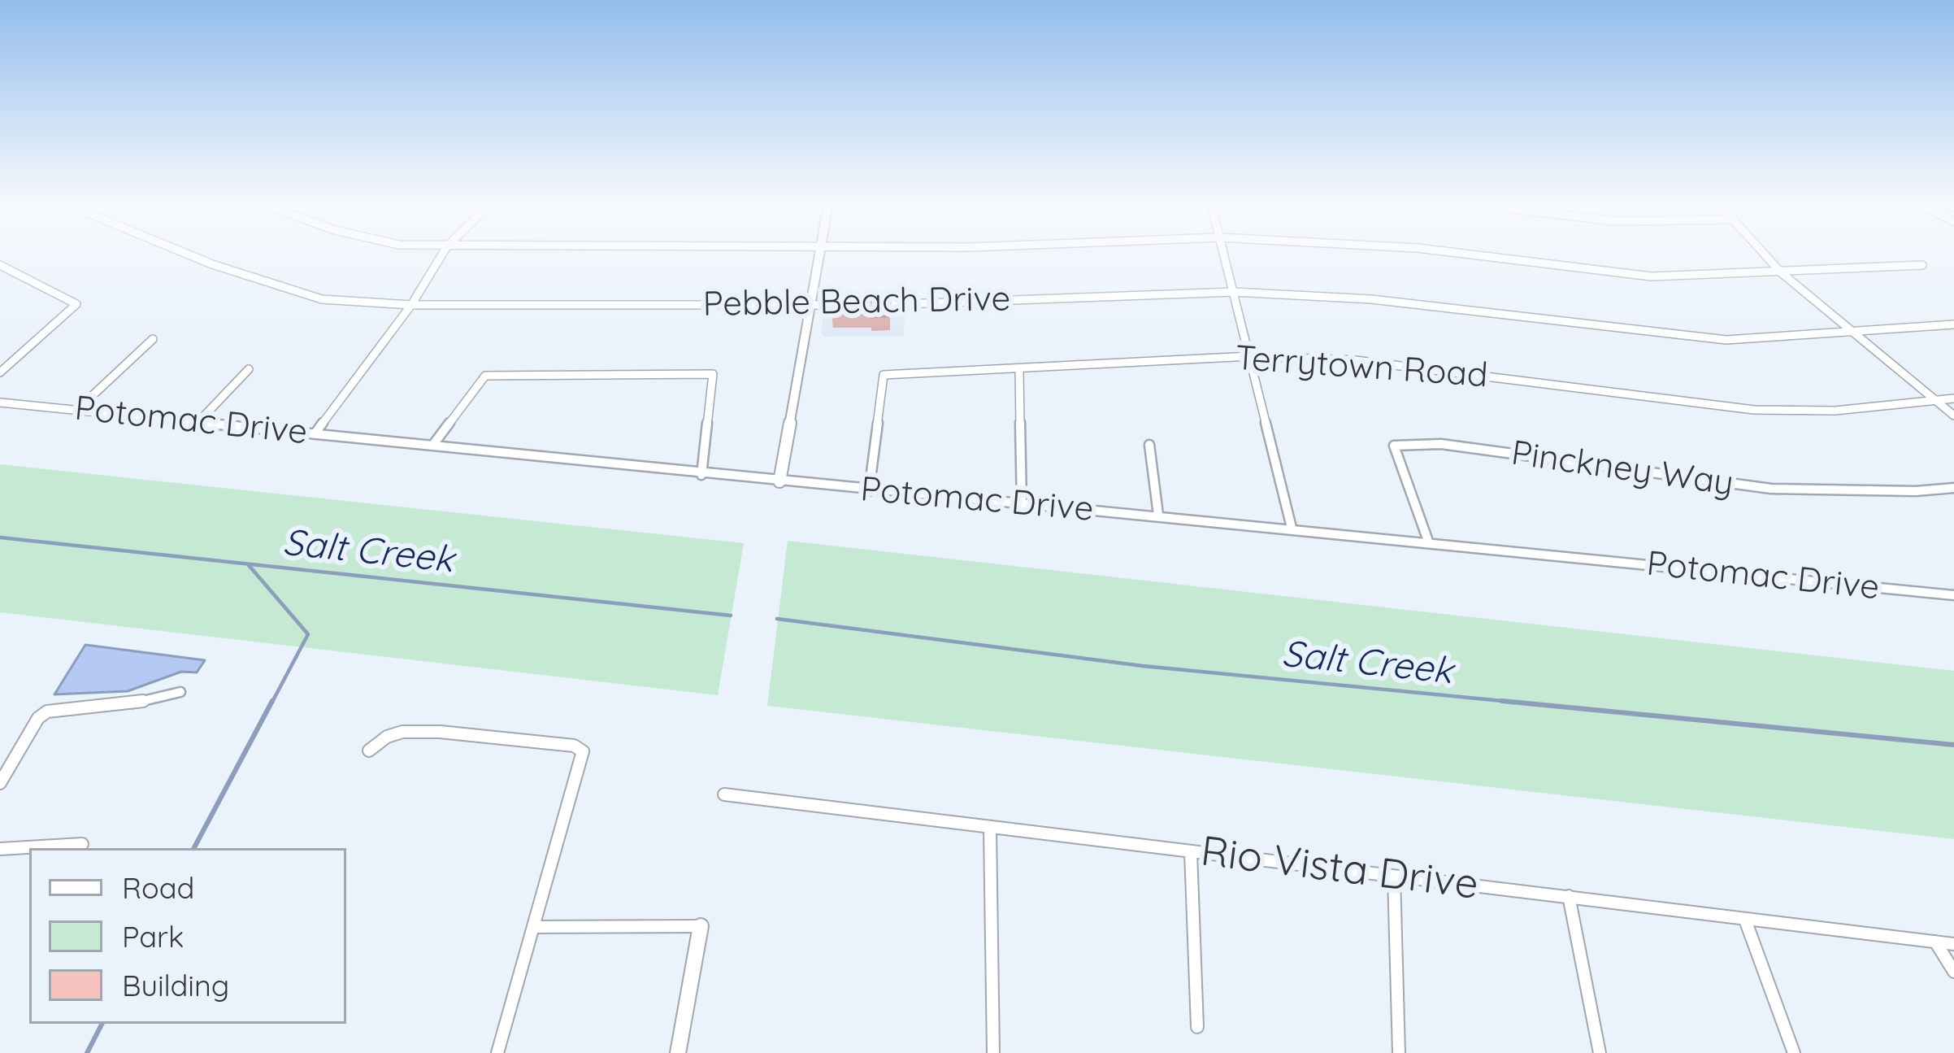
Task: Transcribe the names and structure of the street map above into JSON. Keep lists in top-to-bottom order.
{
  "streets": {
    "street": [
      "Pebble Beach Drive",
      "Terrytown Road",
      "Potomac Drive",
      "Pinckney Way",
      "Rio Vista Drive"
    ]
  },
  "crossings": [
    ["Terrytown Road", "Potomac Drive"],
    ["Potomac Drive", "Pinckney Way"]
  ],
  "water": ["Salt Creek"],
  "legend": ["Road", "Park", "Building"]
}
